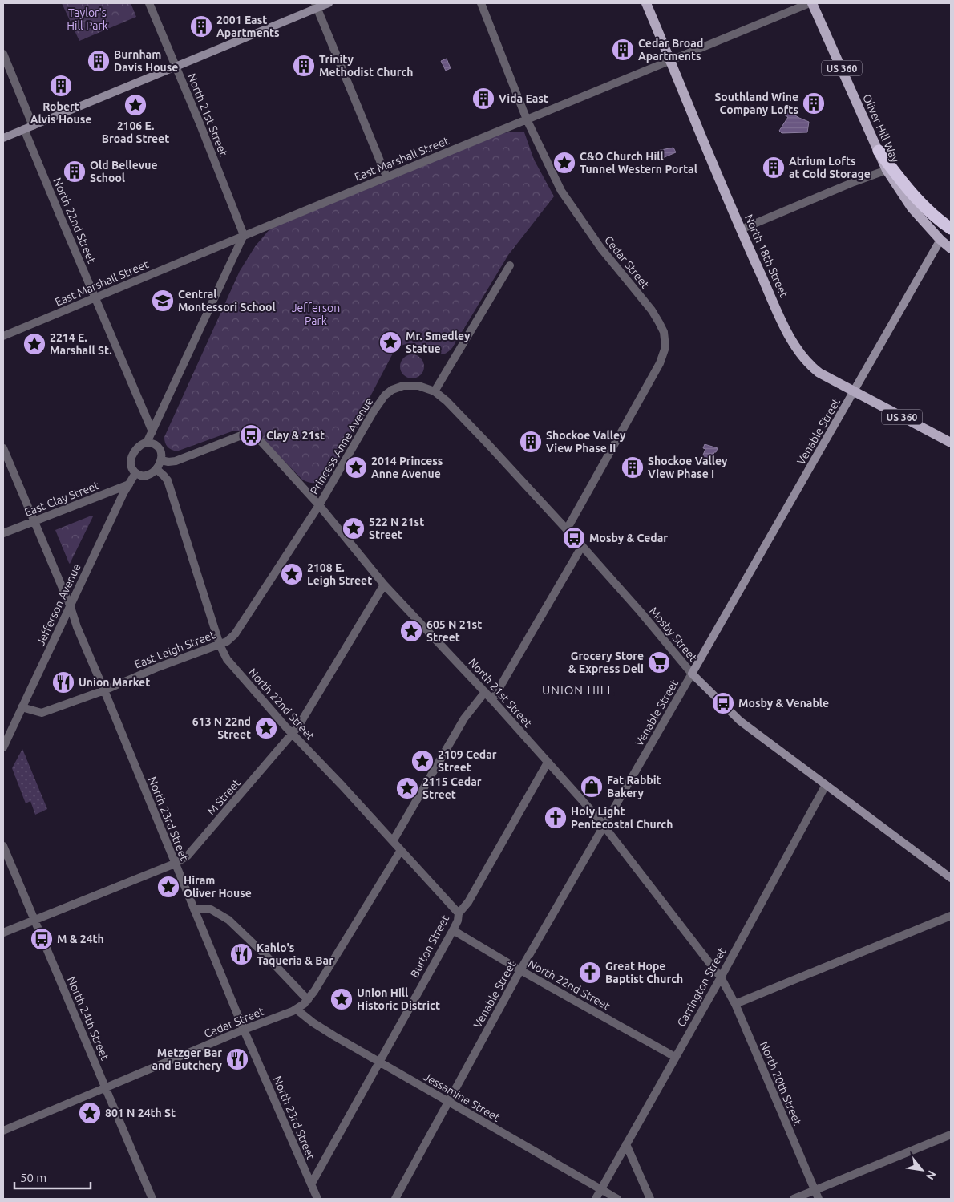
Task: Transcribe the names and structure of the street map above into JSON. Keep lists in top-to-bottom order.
{
  "streets": {
    "main road": [
      "US 360",
      "Oliver Hill Way",
      "North 18th Street",
      "Venable Street",
      "Mosby Street"
    ],
    "street": [
      "North 21st Street",
      "East Marshall Street",
      "North 22nd Street",
      "Cedar Street",
      "Princess Anne Avenue",
      "East Clay Street",
      "Jefferson Avenue",
      "East Leigh Street",
      "M Street",
      "North 23rd Street",
      "Burton Street",
      "Carrington Street",
      "North 24th Street",
      "North 20th Street",
      "Jessamine Street"
    ]
  },
  "crossings": [
    ["North 21st Street", "East Marshall Street"],
    ["North 21st Street", "North 22nd Street"],
    ["North 21st Street", "Venable Street"],
    ["North 21st Street", "Princess Anne Avenue"],
    ["North 21st Street", "Jefferson Avenue"],
    ["North 21st Street", "East Leigh Street"],
    ["North 21st Street", "M Street"],
    ["North 21st Street", "Burton Street"],
    ["North 21st Street", "Carrington Street"],
    ["North 21st Street", "North 20th Street"],
    ["Oliver Hill Way", "East Marshall Street"],
    ["Oliver Hill Way", "Venable Street"],
    ["East Marshall Street", "North 22nd Street"],
    ["East Marshall Street", "North 18th Street"],
    ["East Marshall Street", "Cedar Street"],
    ["North 22nd Street", "Cedar Street"],
    ["North 22nd Street", "Venable Street"],
    ["North 22nd Street", "Jefferson Avenue"],
    ["North 22nd Street", "East Leigh Street"],
    ["North 22nd Street", "M Street"],
    ["North 22nd Street", "Burton Street"],
    ["North 22nd Street", "Carrington Street"],
    ["North 18th Street", "Venable Street"],
    ["Cedar Street", "Mosby Street"],
    ["Cedar Street", "North 23rd Street"],
    ["Cedar Street", "North 24th Street"],
    ["Cedar Street", "Jessamine Street"],
    ["Venable Street", "Mosby Street"],
    ["Venable Street", "Jessamine Street"],
    ["Princess Anne Avenue", "Mosby Street"],
    ["Princess Anne Avenue", "East Leigh Street"],
    ["East Clay Street", "Jefferson Avenue"],
    ["East Clay Street", "North 23rd Street"],
    ["Jefferson Avenue", "East Leigh Street"],
    ["Jefferson Avenue", "North 23rd Street"],
    ["Mosby Street", "Carrington Street"],
    ["East Leigh Street", "North 23rd Street"],
    ["M Street", "North 23rd Street"],
    ["M Street", "North 24th Street"],
    ["North 23rd Street", "Burton Street"],
    ["Burton Street", "Jessamine Street"],
    ["Carrington Street", "North 20th Street"],
    ["Carrington Street", "Jessamine Street"]
  ],
  "districts": ["UNION HILL"],
  "parks": ["Taylor's Hill Park", "Jefferson Park"],
  "places": {
    "building": [
      "2001 East Apartments",
      "Cedar Broad Apartments",
      "Burnham Davis House",
      "Trinity Methodist Church",
      "Robert Alvis House",
      "Vida East",
      "Southland Wine Company Lofts",
      "Atrium Lofts at Cold Storage",
      "Old Bellevue School",
      "Shockoe Valley View Phase II",
      "Shockoe Valley View Phase I"
    ],
    "place": [
      "2106 E. Broad Street",
      "C&O Church Hill Tunnel Western Portal",
      "Mr. Smedley Statue",
      "2214 E. Marshall St.",
      "2014 Princess Anne Avenue",
      "522 N 21st Street",
      "2108 E. Leigh Street",
      "605 N 21st Street",
      "613 N 22nd Street",
      "2109 Cedar Street",
      "2115 Cedar Street",
      "Hiram Oliver House",
      "Union Hill Historic District",
      "801 N 24th St"
    ],
    "school or university": ["Central Montessori School"],
    "bus stop": [
      "Clay & 21st",
      "Mosby & Cedar",
      "Mosby & Venable",
      "M & 24th"
    ],
    "supermarket": ["Grocery Store & Express Deli"],
    "restaurant": ["Union Market", "Kahlo's Taqueria & Bar", "Metzger Bar and Butchery"],
    "shop": ["Fat Rabbit Bakery"],
    "church": ["Holy Light Pentecostal Church", "Great Hope Baptist Church"]
  },
  "scale_bar": "50 m",
  "north": "bottom right"
}
